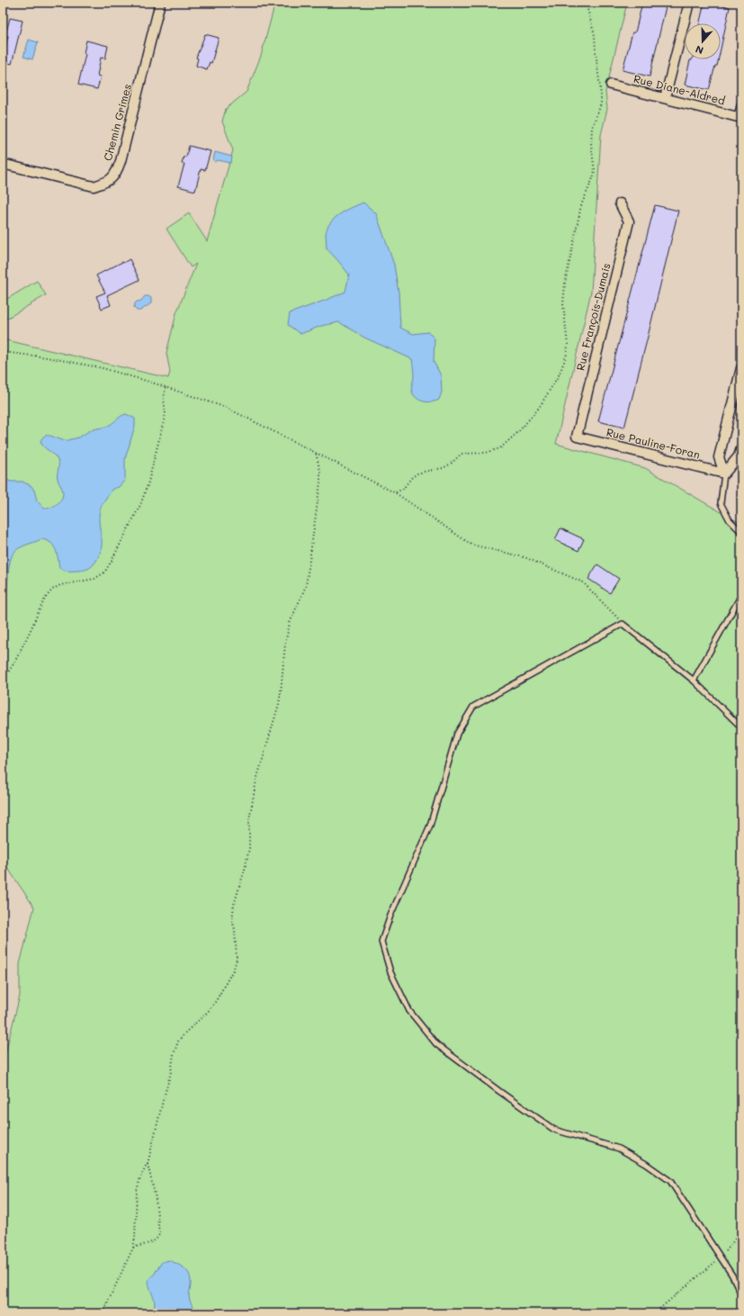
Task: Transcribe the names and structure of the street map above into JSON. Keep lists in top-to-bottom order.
{
  "streets": {
    "street": [
      "Rue Diane-Aldred",
      "Chemin Grimes",
      "Rue François-Dumais",
      "Rue Pauline-Foran"
    ]
  },
  "crossings": [
    ["Rue François-Dumais", "Rue Pauline-Foran"]
  ],
  "north": "bottom"
}
